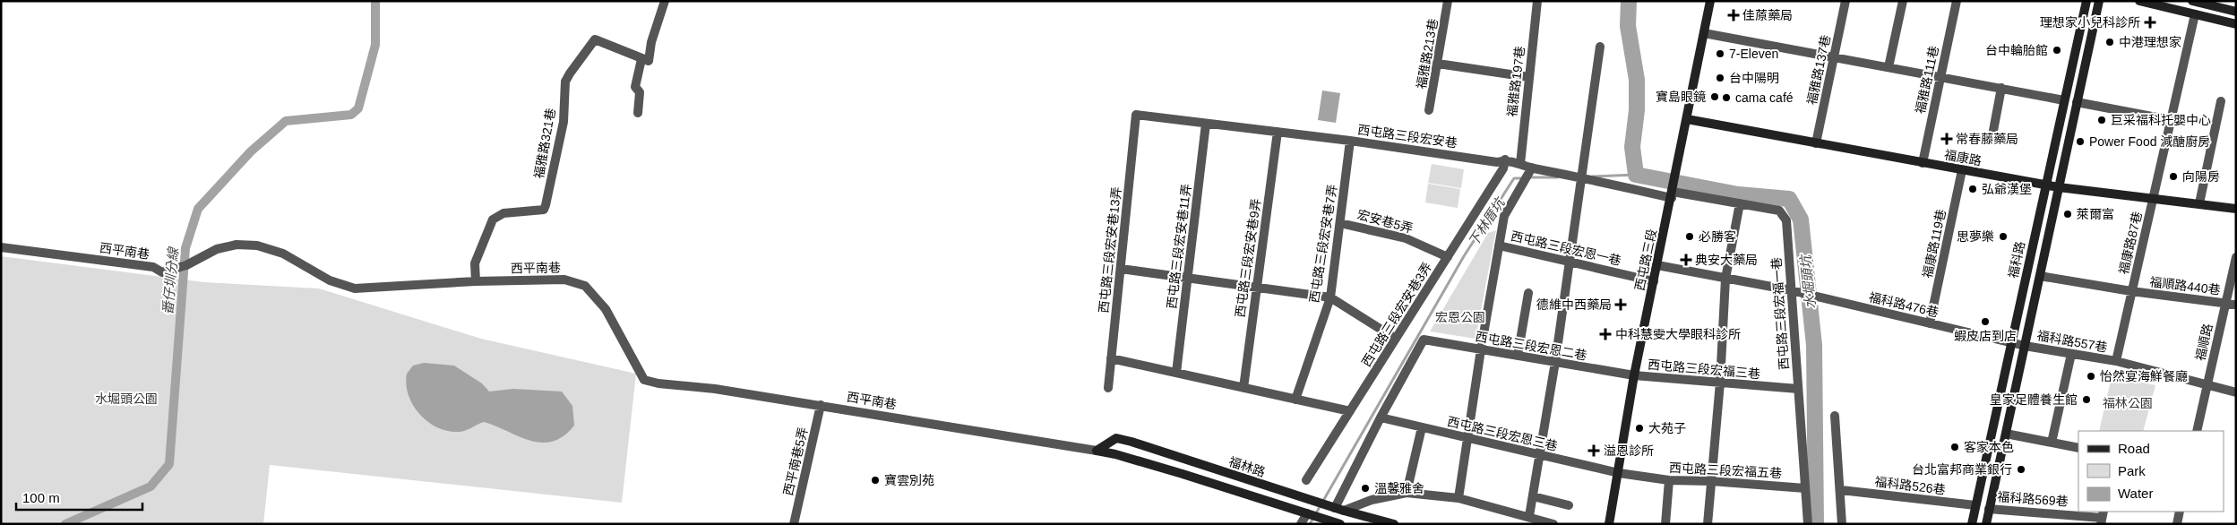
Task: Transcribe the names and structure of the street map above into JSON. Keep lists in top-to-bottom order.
{
  "streets": {
    "street": [
      "福雅路213巷",
      "福雅路137巷",
      "福雅路111巷",
      "福雅路197巷",
      "西屯路三段宏安巷",
      "福雅路321巷",
      "福康路",
      "宏安巷5弄",
      "福康路87巷",
      "西屯路三段宏安巷7弄",
      "福康路119巷",
      "西屯路三段宏安巷11弄",
      "西屯路三段宏恩一巷",
      "西屯路三段宏安巷13弄",
      "西平南巷",
      "西屯路三段宏安巷9弄",
      "西屯路三段",
      "福科路",
      "福順路440巷",
      "福科路476巷",
      "西屯路三段宏福一巷",
      "西屯路三段宏安巷3弄",
      "福科路557巷",
      "福順路",
      "西屯路三段宏恩二巷",
      "西屯路三段宏福三巷",
      "西屯路三段宏恩三巷",
      "西平南巷5弄",
      "福林路",
      "西屯路三段宏福五巷",
      "福科路526巷",
      "福科路569巷"
    ]
  },
  "crossings": [
    ["福雅路137巷", "福康路"],
    ["福雅路111巷", "福康路"],
    ["福雅路197巷", "西屯路三段宏安巷"],
    ["西屯路三段宏安巷", "西屯路三段宏安巷7弄"],
    ["西屯路三段宏安巷", "西屯路三段宏安巷11弄"],
    ["西屯路三段宏安巷", "西屯路三段宏安巷13弄"],
    ["西屯路三段宏安巷", "西屯路三段宏安巷9弄"],
    ["西屯路三段宏安巷", "西屯路三段"],
    ["西屯路三段宏安巷", "西屯路三段宏福一巷"],
    ["西屯路三段宏安巷", "西屯路三段宏安巷3弄"],
    ["福雅路321巷", "西平南巷"],
    ["福康路", "福康路87巷"],
    ["福康路", "福康路119巷"],
    ["福康路", "西屯路三段"],
    ["福康路", "福科路"],
    ["宏安巷5弄", "西屯路三段宏安巷7弄"],
    ["宏安巷5弄", "西屯路三段宏安巷3弄"],
    ["福康路87巷", "福順路440巷"],
    ["福康路87巷", "福科路557巷"],
    ["福康路119巷", "福科路476巷"],
    ["西屯路三段宏恩一巷", "西屯路三段"],
    ["西平南巷", "西平南巷5弄"],
    ["西平南巷", "福林路"],
    ["西屯路三段", "福科路476巷"],
    ["西屯路三段", "西屯路三段宏福一巷"],
    ["西屯路三段", "西屯路三段宏恩二巷"],
    ["西屯路三段", "西屯路三段宏福三巷"],
    ["西屯路三段", "西屯路三段宏恩三巷"],
    ["西屯路三段", "西屯路三段宏福五巷"],
    ["福科路", "福科路476巷"],
    ["福科路", "福科路526巷"],
    ["福順路440巷", "福順路"],
    ["福科路476巷", "西屯路三段宏福一巷"],
    ["福科路476巷", "福科路557巷"],
    ["西屯路三段宏福一巷", "西屯路三段宏福三巷"],
    ["西屯路三段宏福一巷", "西屯路三段宏福五巷"],
    ["福科路557巷", "福順路"],
    ["西屯路三段宏恩二巷", "西屯路三段宏福三巷"],
    ["西屯路三段宏恩二巷", "西屯路三段宏恩三巷"],
    ["西屯路三段宏恩三巷", "西屯路三段宏福五巷"]
  ],
  "water": ["下林厝坑", "番仔圳分線", "水堀頭坑"],
  "parks": ["宏恩公園", "水堀頭公園", "福林公園"],
  "places": {
    "health": [
      "佳蒝藥局",
      "理想家小兒科診所",
      "常春藤藥局",
      "典安大藥局",
      "德維中西藥局",
      "中科慧雯大學眼科診所",
      "溢恩診所"
    ],
    "other": [
      "中港理想家",
      "台中輪胎館",
      "7-Eleven",
      "台中陽明",
      "寶島眼鏡",
      "cama café",
      "巨采福科托嬰中心",
      "Power Food 減醣廚房",
      "向陽房",
      "弘爺漢堡",
      "萊爾富",
      "必勝客",
      "思夢樂",
      "蝦皮店到店",
      "怡然宴海鮮餐廳",
      "皇家足體養生館",
      "大苑子",
      "客家本色",
      "台北富邦商業銀行",
      "寶雲別苑",
      "溫馨雅舍"
    ]
  },
  "legend": ["Road", "Park", "Water"],
  "scale_bar": "100 m"
}
